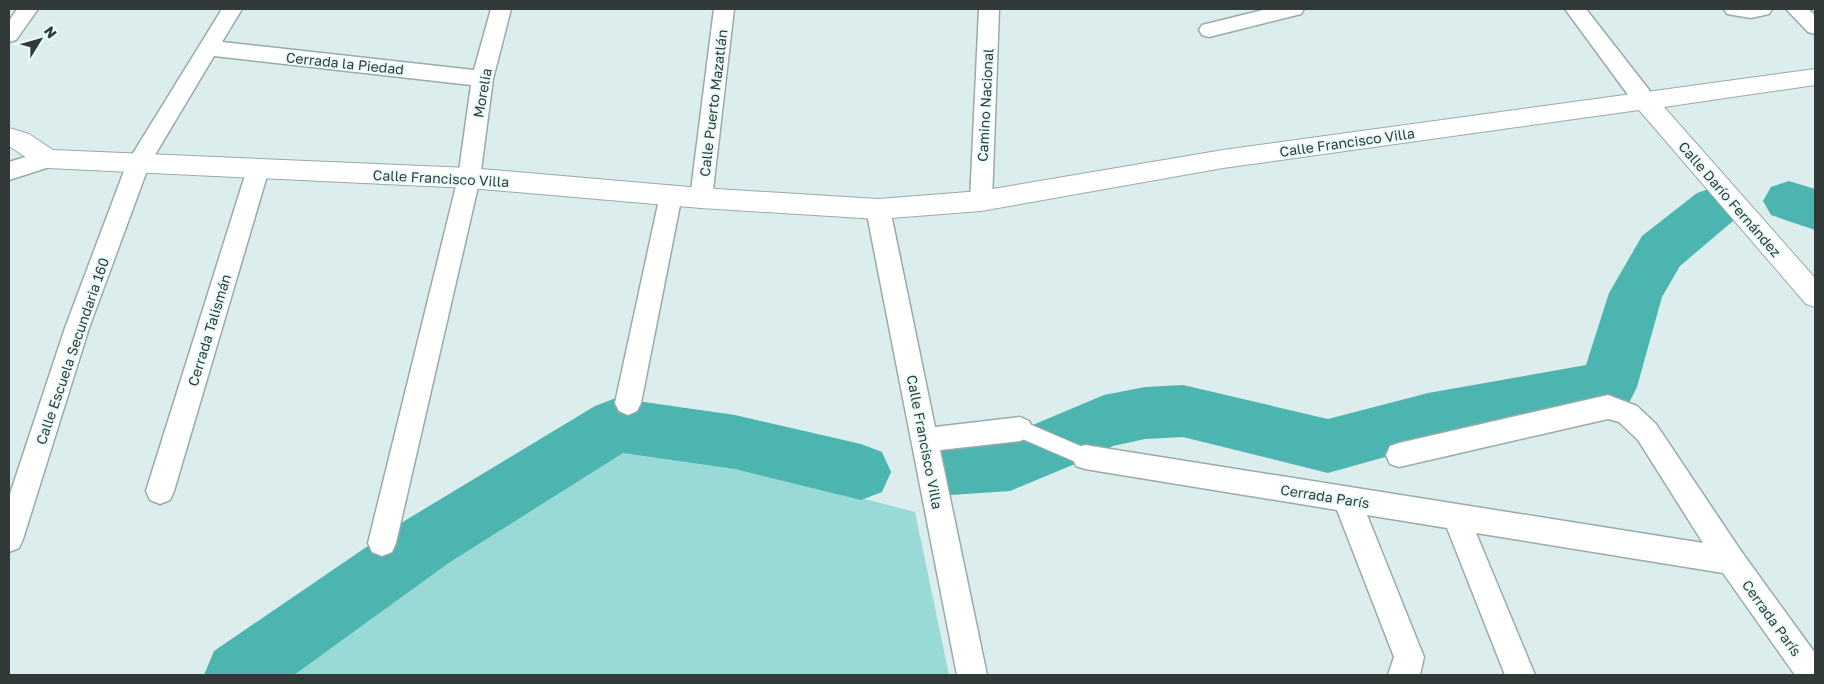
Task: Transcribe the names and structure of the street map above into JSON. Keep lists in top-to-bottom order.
{
  "streets": {
    "street": [
      "Cerrada la Piedad",
      "Morelia",
      "Calle Puerto Mazatlán",
      "Camino Nacional",
      "Calle Francisco Villa",
      "Calle Darío Fernández",
      "Cerrada Talismán",
      "Calle Escuela Secundaria 160",
      "Cerrada París"
    ]
  },
  "crossings": [
    ["Cerrada la Piedad", "Morelia"],
    ["Cerrada la Piedad", "Calle Escuela Secundaria 160"],
    ["Morelia", "Calle Francisco Villa"],
    ["Calle Puerto Mazatlán", "Calle Francisco Villa"],
    ["Camino Nacional", "Calle Francisco Villa"],
    ["Calle Francisco Villa", "Calle Darío Fernández"],
    ["Calle Francisco Villa", "Cerrada Talismán"],
    ["Calle Francisco Villa", "Calle Escuela Secundaria 160"],
    ["Calle Francisco Villa", "Cerrada París"]
  ],
  "north": "top right"
}
